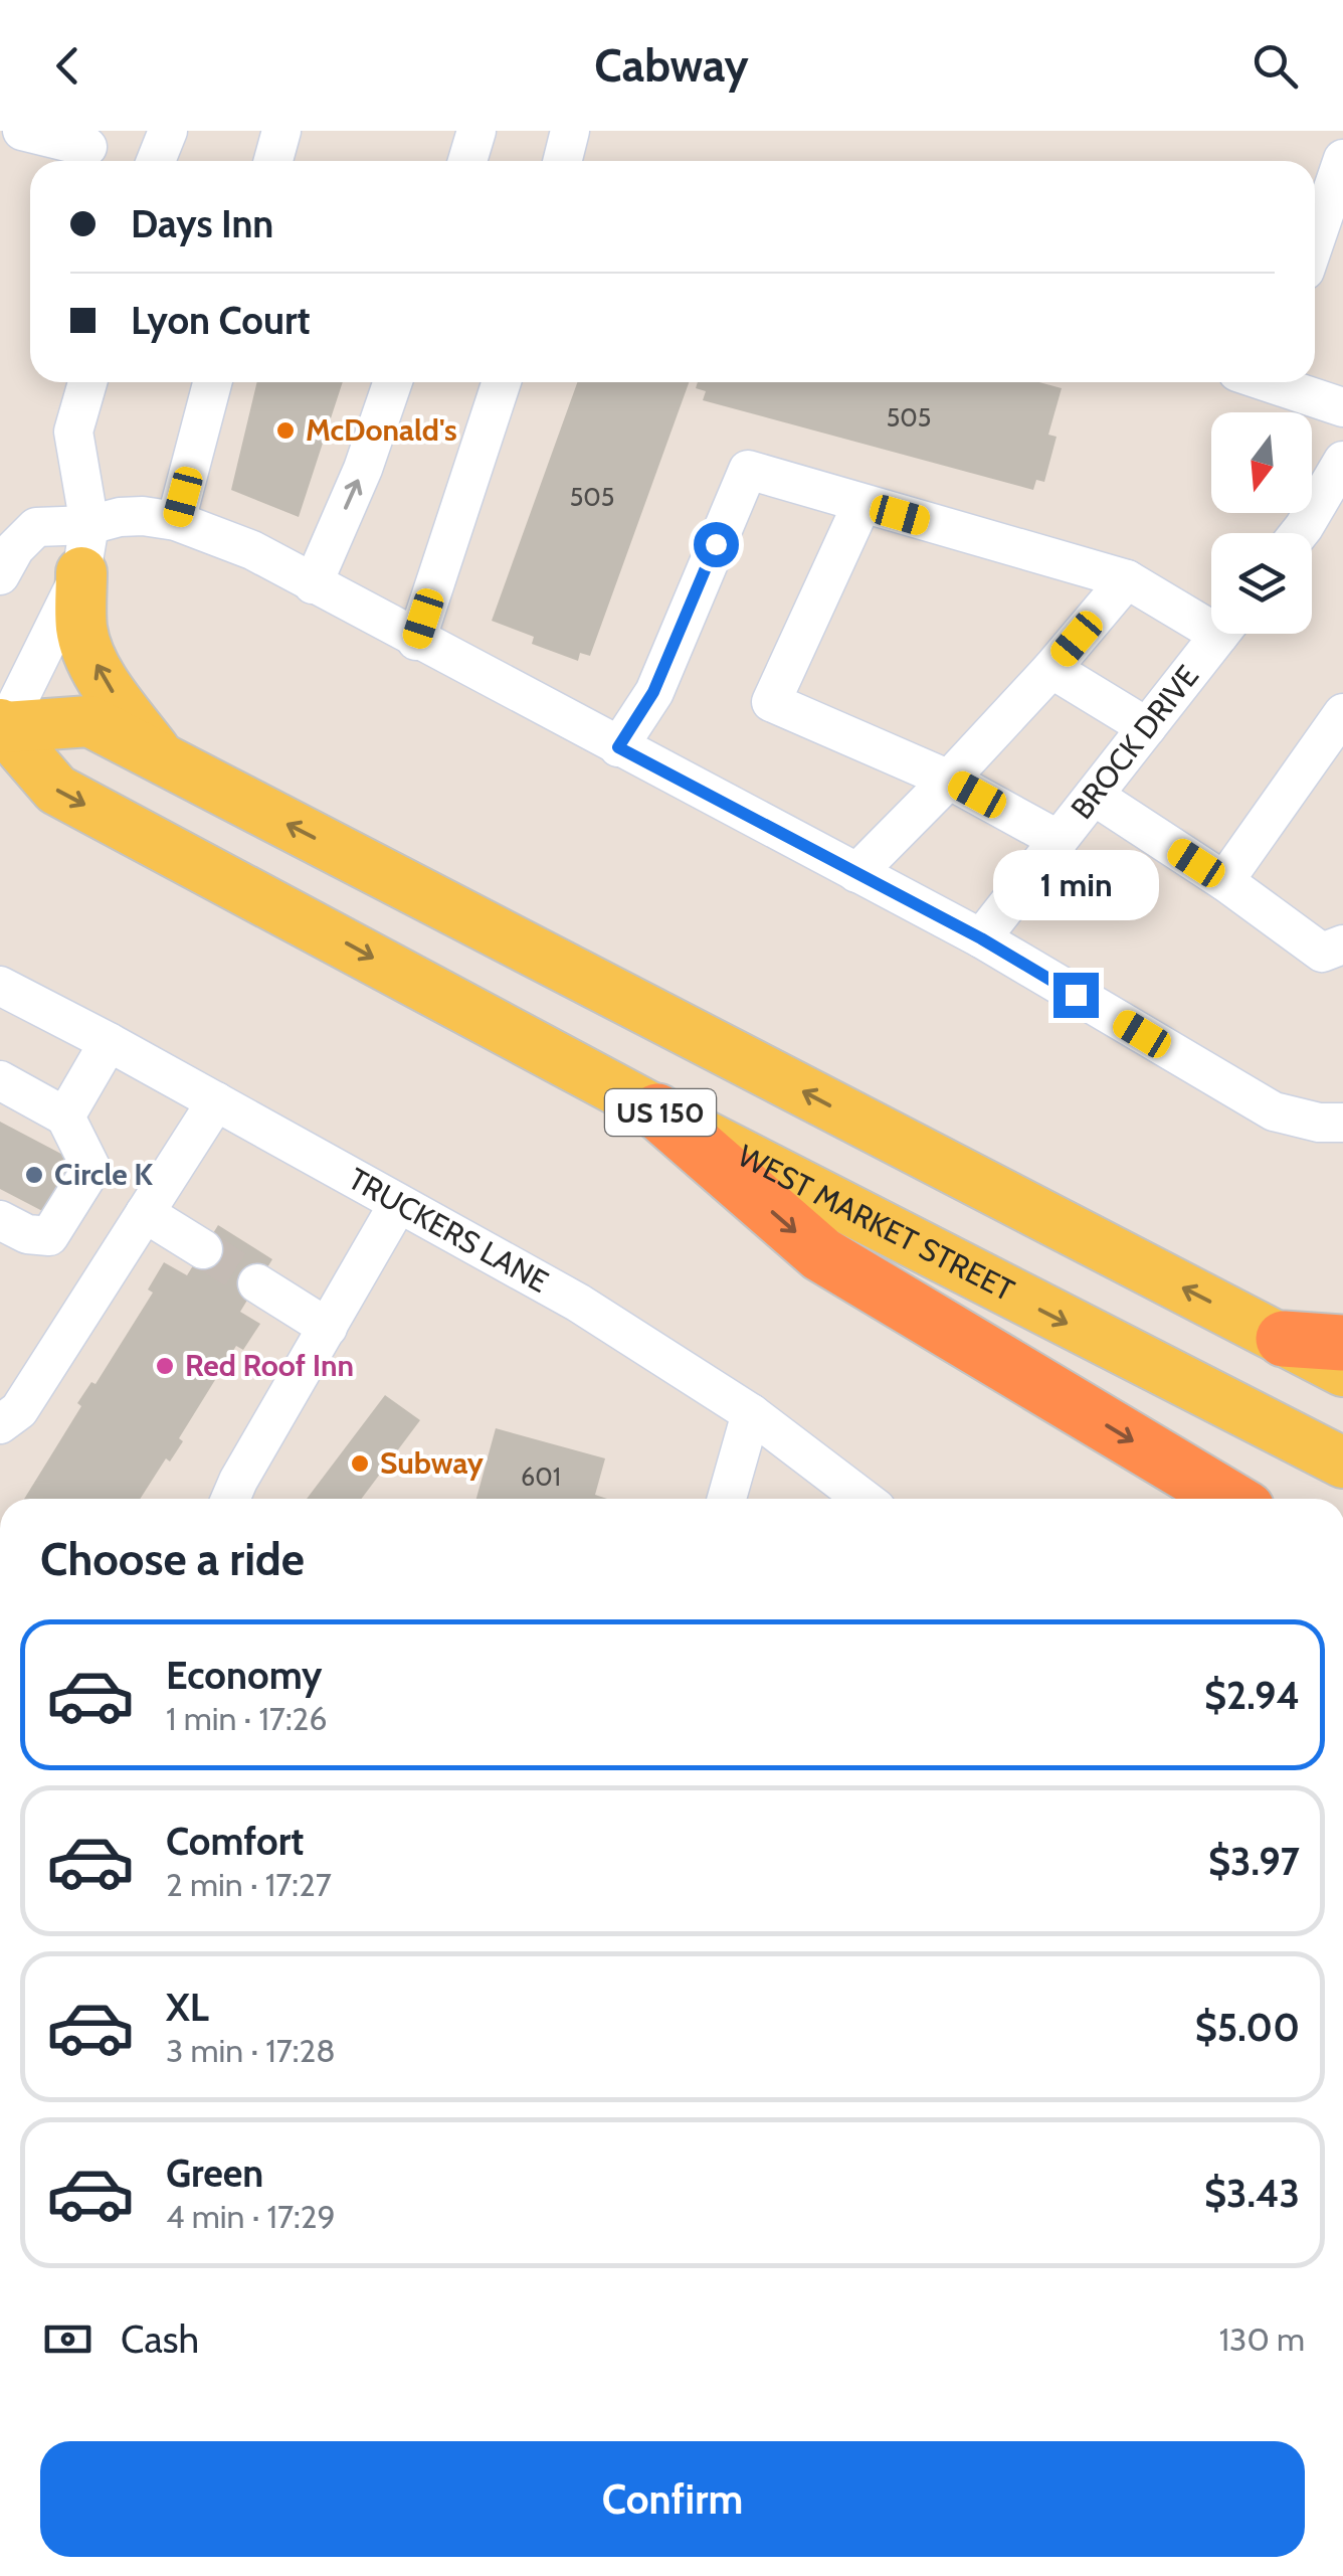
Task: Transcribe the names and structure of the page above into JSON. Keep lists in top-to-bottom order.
{
  "streets": {
    "main road": ["US 150", "WEST MARKET STREET"],
    "street": ["BROCK DRIVE", "TRUCKERS LANE"]
  },
  "crossings": [
    ["US 150", "WEST MARKET STREET"]
  ],
  "places": [
    "McDonald's",
    "Circle K",
    "Red Roof Inn",
    "Subway"
  ],
  "house_numbers": ["505", "505", "601"],
  "north": "bottom",
  "page": {
    "header": "Cabway",
    "banner": ["Days Inn", "Lyon Court"],
    "bubble": "1 min",
    "heading": "Choose a ride",
    "list": [
      {
        "name": "Economy",
        "note": "1 min · 17:26",
        "value": "$2.94"
      },
      {
        "name": "Comfort",
        "note": "2 min · 17:27",
        "value": "$3.97"
      },
      {
        "name": "XL",
        "note": "3 min · 17:28",
        "value": "$5.00"
      },
      {
        "name": "Green",
        "note": "4 min · 17:29",
        "value": "$3.43"
      }
    ],
    "pay": ["Cash", "130 m"],
    "buttons": "Confirm"
  }
}
